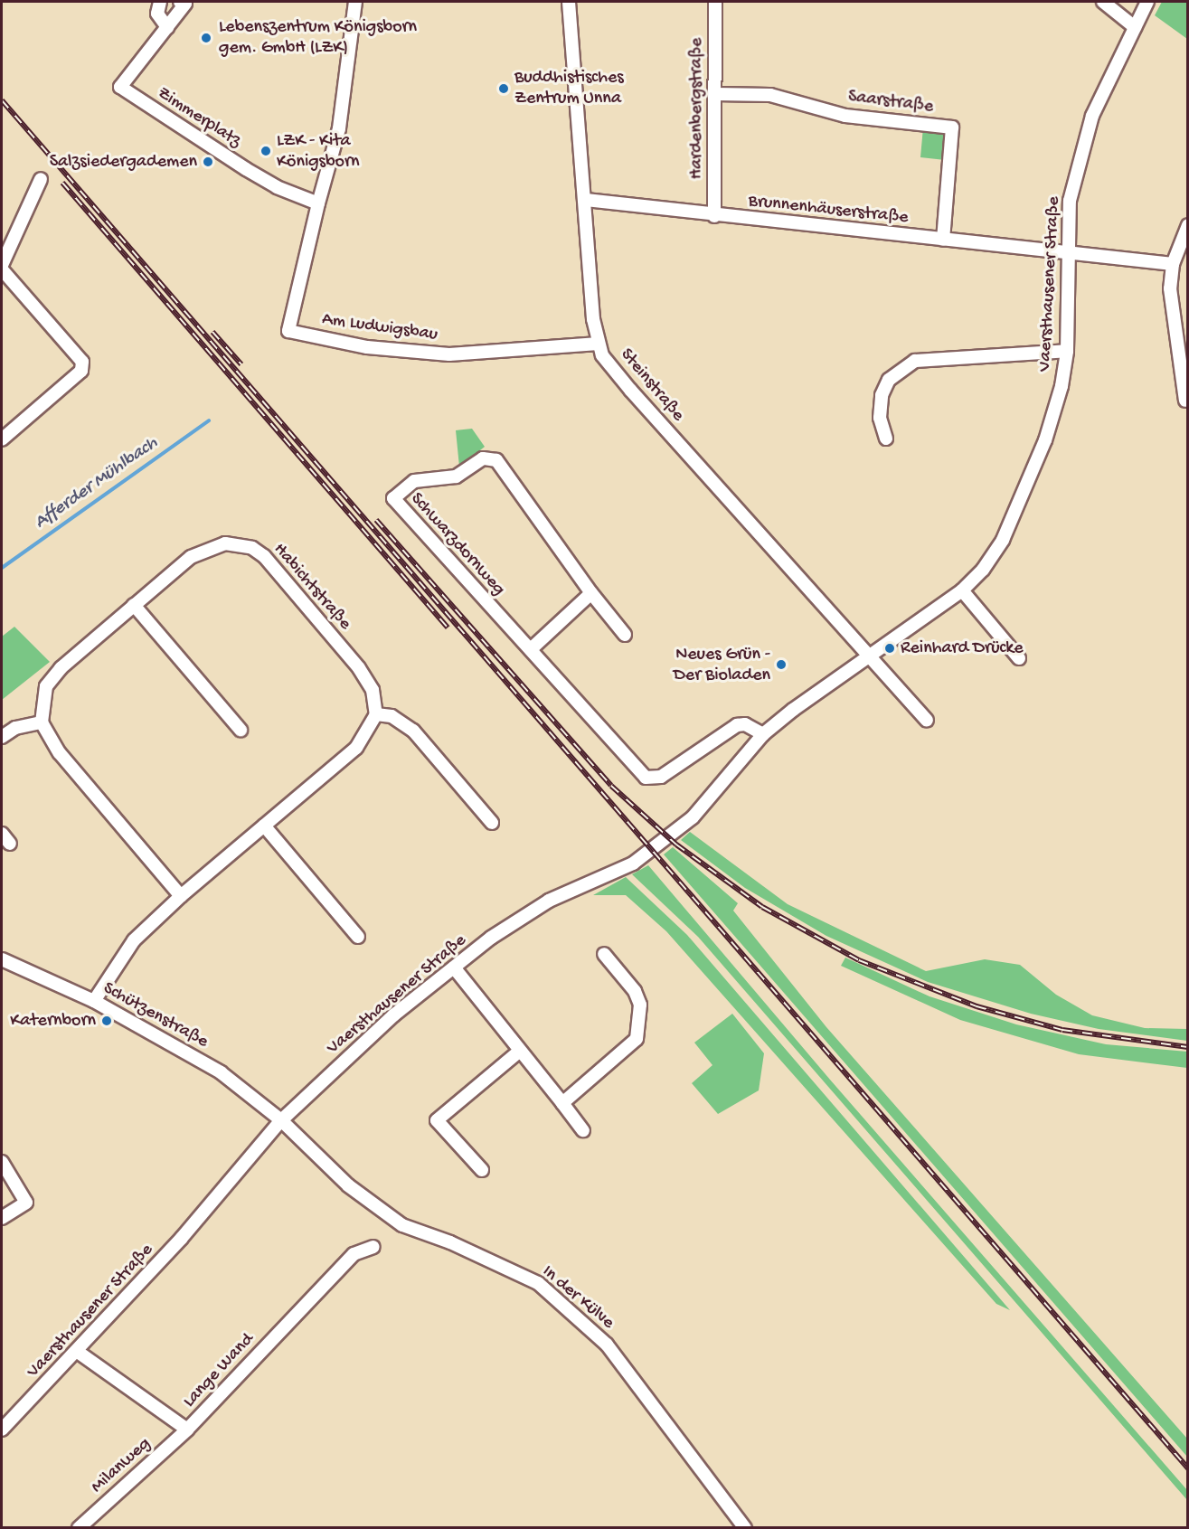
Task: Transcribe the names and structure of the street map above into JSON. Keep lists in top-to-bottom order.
{
  "streets": {
    "street": [
      "Saarstraße",
      "Hardenbergstraße",
      "Zimmerplatz",
      "Brunnenhäuserstraße",
      "Vaersthausener Straße",
      "Am Ludwigsbau",
      "Steinstraße",
      "Schwarzdornweg",
      "Habichtstraße",
      "Schützenstraße",
      "In der Külve",
      "Lange Wand",
      "Milanweg"
    ]
  },
  "crossings": [
    ["Saarstraße", "Hardenbergstraße"],
    ["Saarstraße", "Brunnenhäuserstraße"],
    ["Hardenbergstraße", "Brunnenhäuserstraße"],
    ["Zimmerplatz", "Am Ludwigsbau"],
    ["Brunnenhäuserstraße", "Vaersthausener Straße"],
    ["Brunnenhäuserstraße", "Steinstraße"],
    ["Vaersthausener Straße", "Steinstraße"],
    ["Vaersthausener Straße", "Schwarzdornweg"],
    ["Vaersthausener Straße", "Schützenstraße"],
    ["Vaersthausener Straße", "In der Külve"],
    ["Vaersthausener Straße", "Lange Wand"],
    ["Am Ludwigsbau", "Steinstraße"],
    ["Schützenstraße", "In der Külve"],
    ["Lange Wand", "Milanweg"]
  ],
  "water": ["Afferder Mühlbach"],
  "places": [
    "Lebenszentrum Königsborn gem. GmbH (LZK)",
    "Buddhistisches Zentrum Unna",
    "LZK - Kita Königsborn",
    "Salzsiedergademen",
    "Reinhard Drücke",
    "Neues Grün - Der Bioladen",
    "Katernborn"
  ]
}
